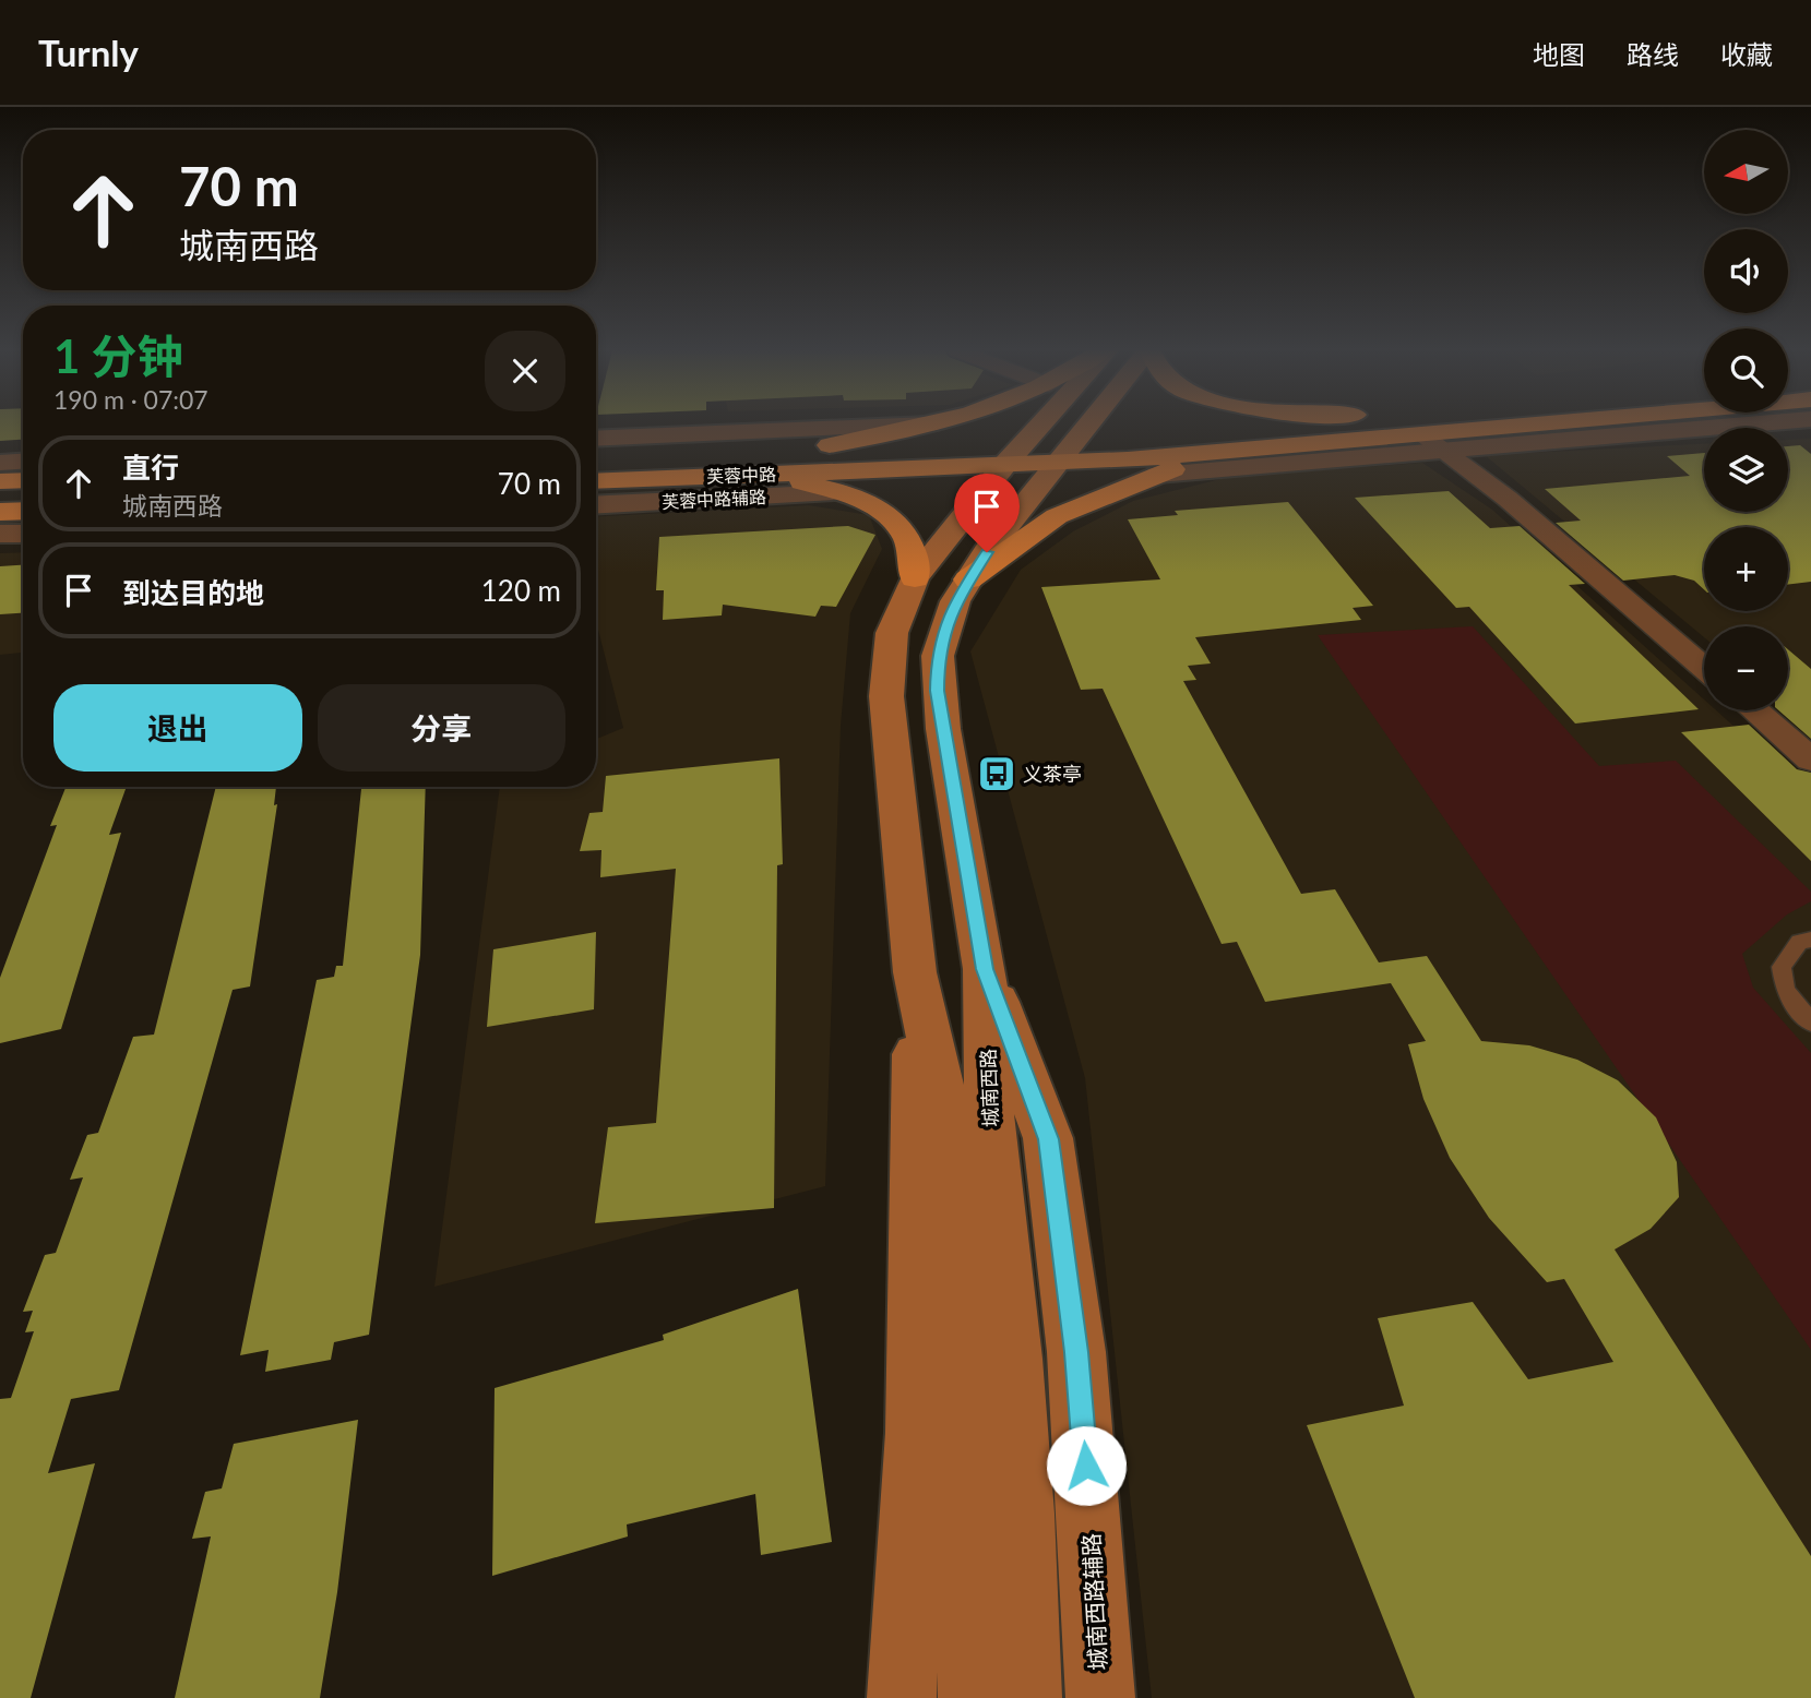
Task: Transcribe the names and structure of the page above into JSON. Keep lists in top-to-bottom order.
{
  "streets": {
    "main road": ["芙蓉中路", "城南西路", "城南西路辅路"],
    "street": ["芙蓉中路辅路"]
  },
  "crossings": [
    ["芙蓉中路", "城南西路"],
    ["城南西路", "城南西路辅路"]
  ],
  "places": {
    "bus stop": ["义茶亭"]
  },
  "north": "left",
  "page": {
    "header": "Turnly",
    "nav": ["地图", "路线", "收藏"],
    "map_buttons": ["+", "−"],
    "turn": ["70 m", "城南西路"],
    "heading": ["1 分钟", "190 m · 07:07"],
    "list": [
      {
        "name": "直行",
        "note": "城南西路",
        "value": "70 m"
      },
      {
        "name": "到达目的地",
        "value": "120 m"
      }
    ],
    "buttons": ["退出", "分享"]
  }
}
